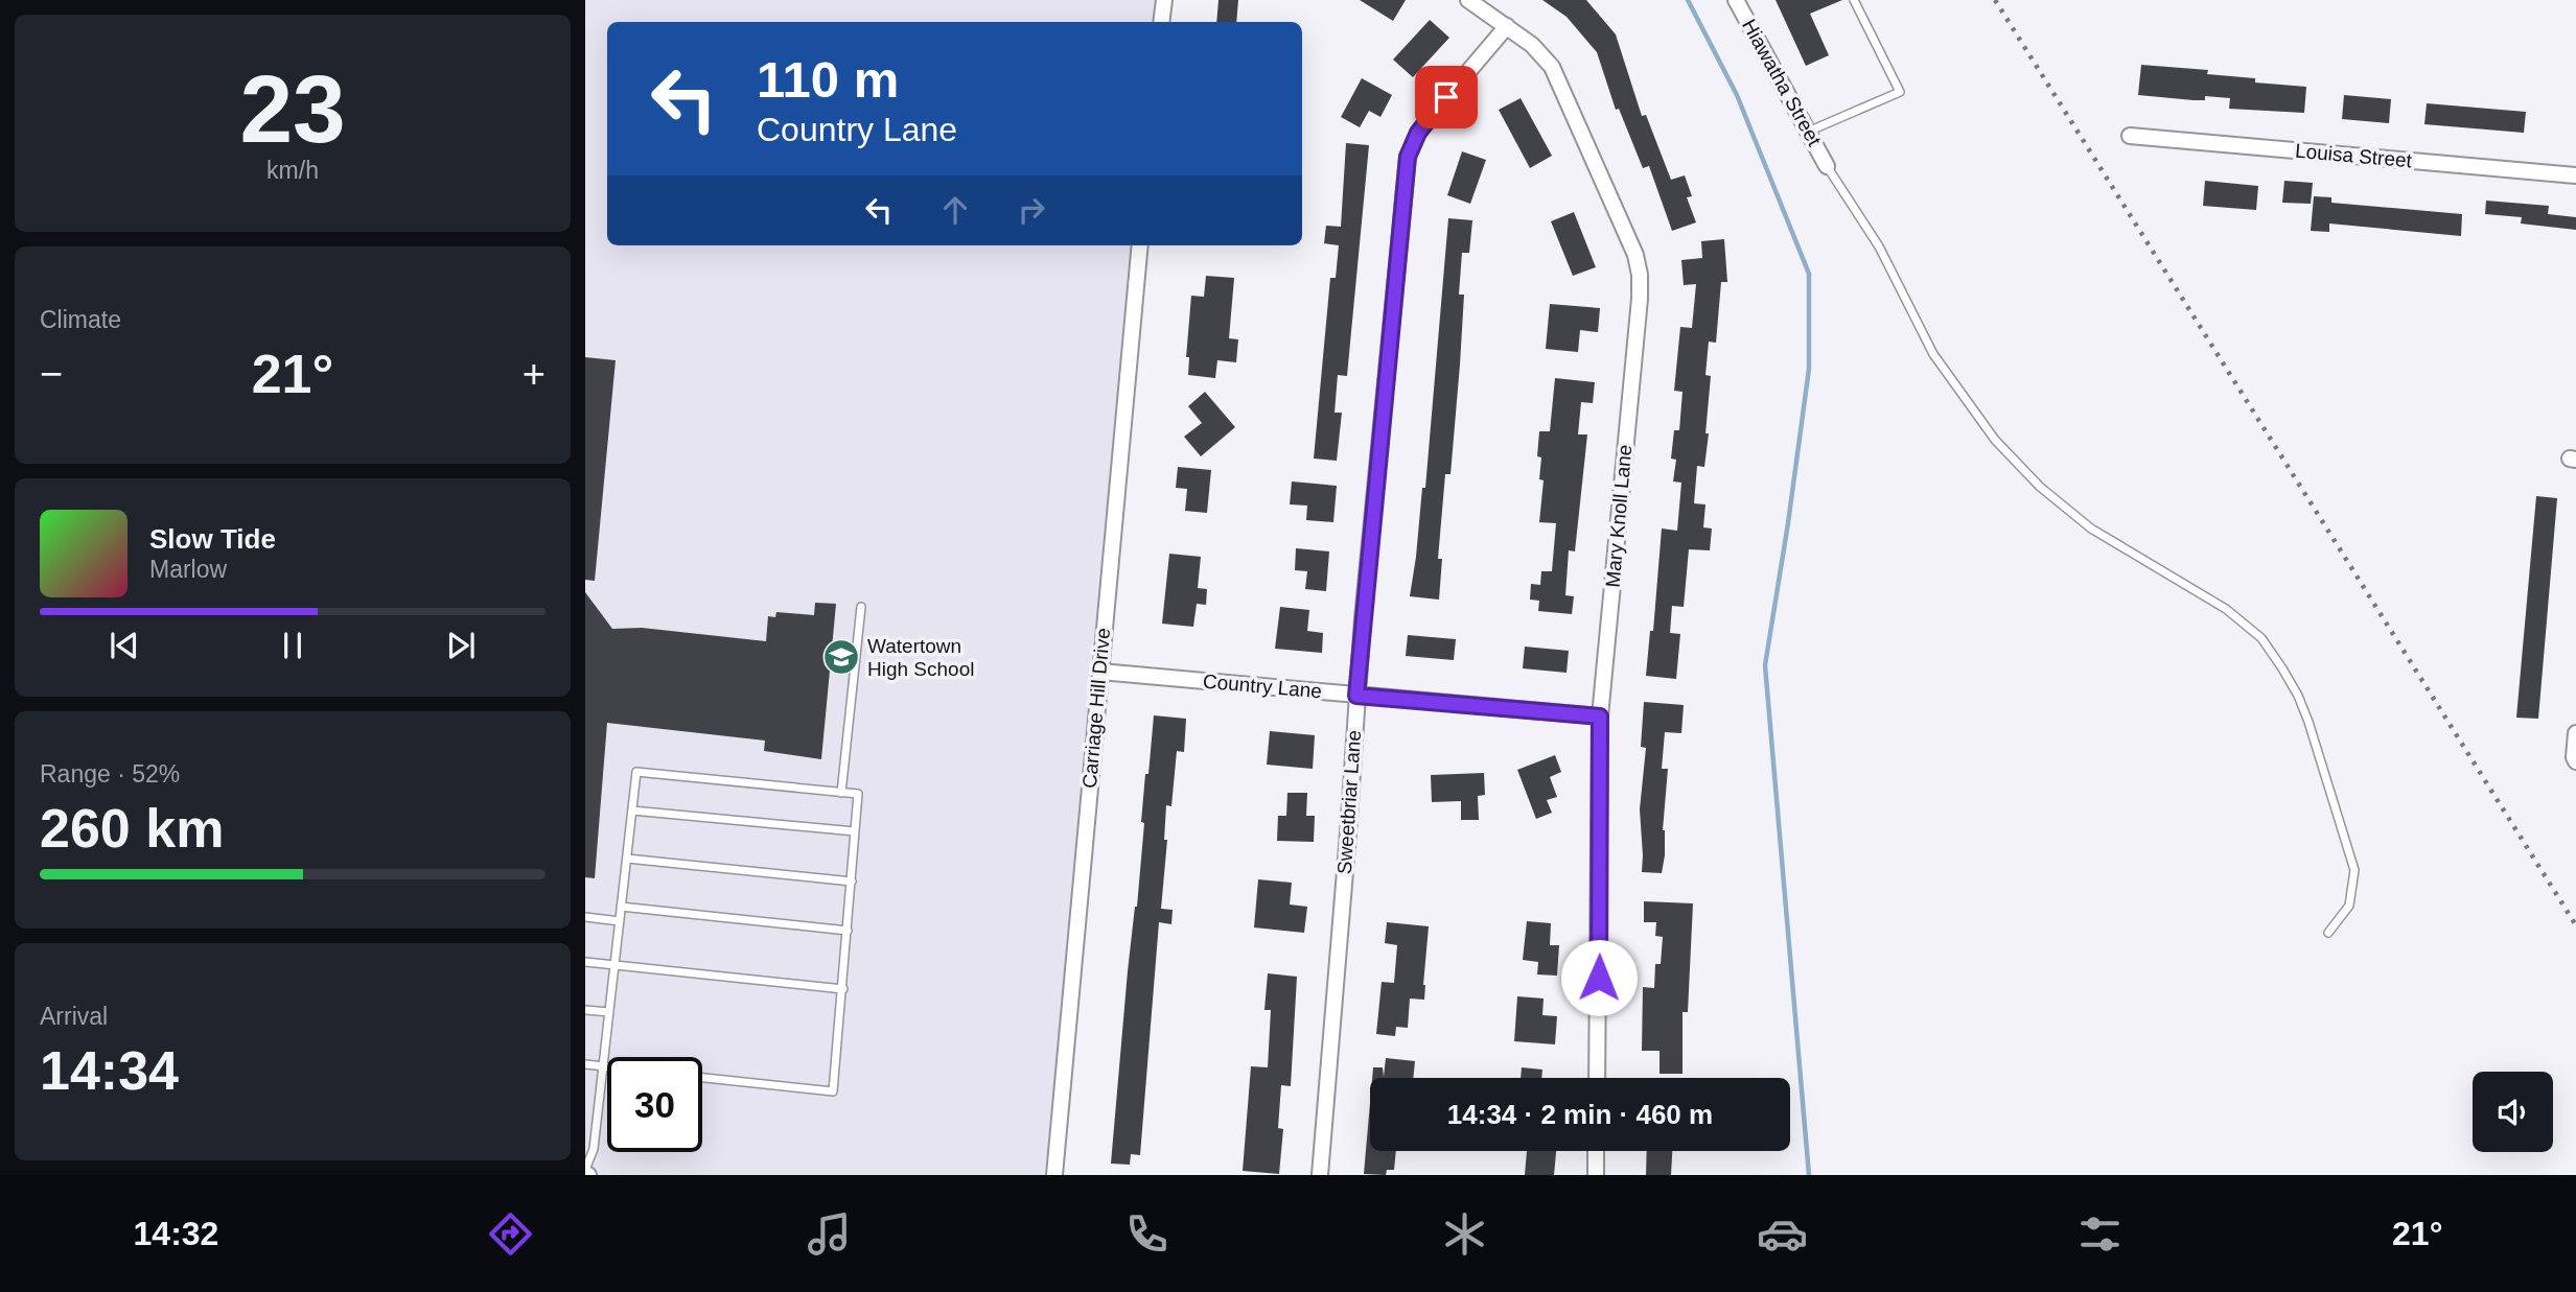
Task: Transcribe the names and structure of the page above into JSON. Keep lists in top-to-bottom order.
{
  "streets": {
    "street": [
      "Hiawatha Street",
      "Louisa Street",
      "Mary Knoll Lane",
      "Country Lane",
      "Carriage Hill Drive",
      "Sweetbriar Lane"
    ]
  },
  "crossings": [
    ["Mary Knoll Lane", "Country Lane"],
    ["Mary Knoll Lane", "Sweetbriar Lane"],
    ["Country Lane", "Carriage Hill Drive"],
    ["Country Lane", "Sweetbriar Lane"]
  ],
  "places": {
    "school or university": ["Watertown High School"]
  },
  "page": {
    "tile": [
      ["23", "km/h"],
      "Climate",
      ["Range · 52%", "260 km"],
      ["Arrival", "14:34"]
    ],
    "turn": ["110 m", "Country Lane"],
    "heat": ["−", "21°", "+"],
    "song": ["Slow Tide", "Marlow"],
    "limit": "30",
    "trip": "14:34 · 2 min · 460 m",
    "tabs": ["14:32", "21°"]
  }
}
